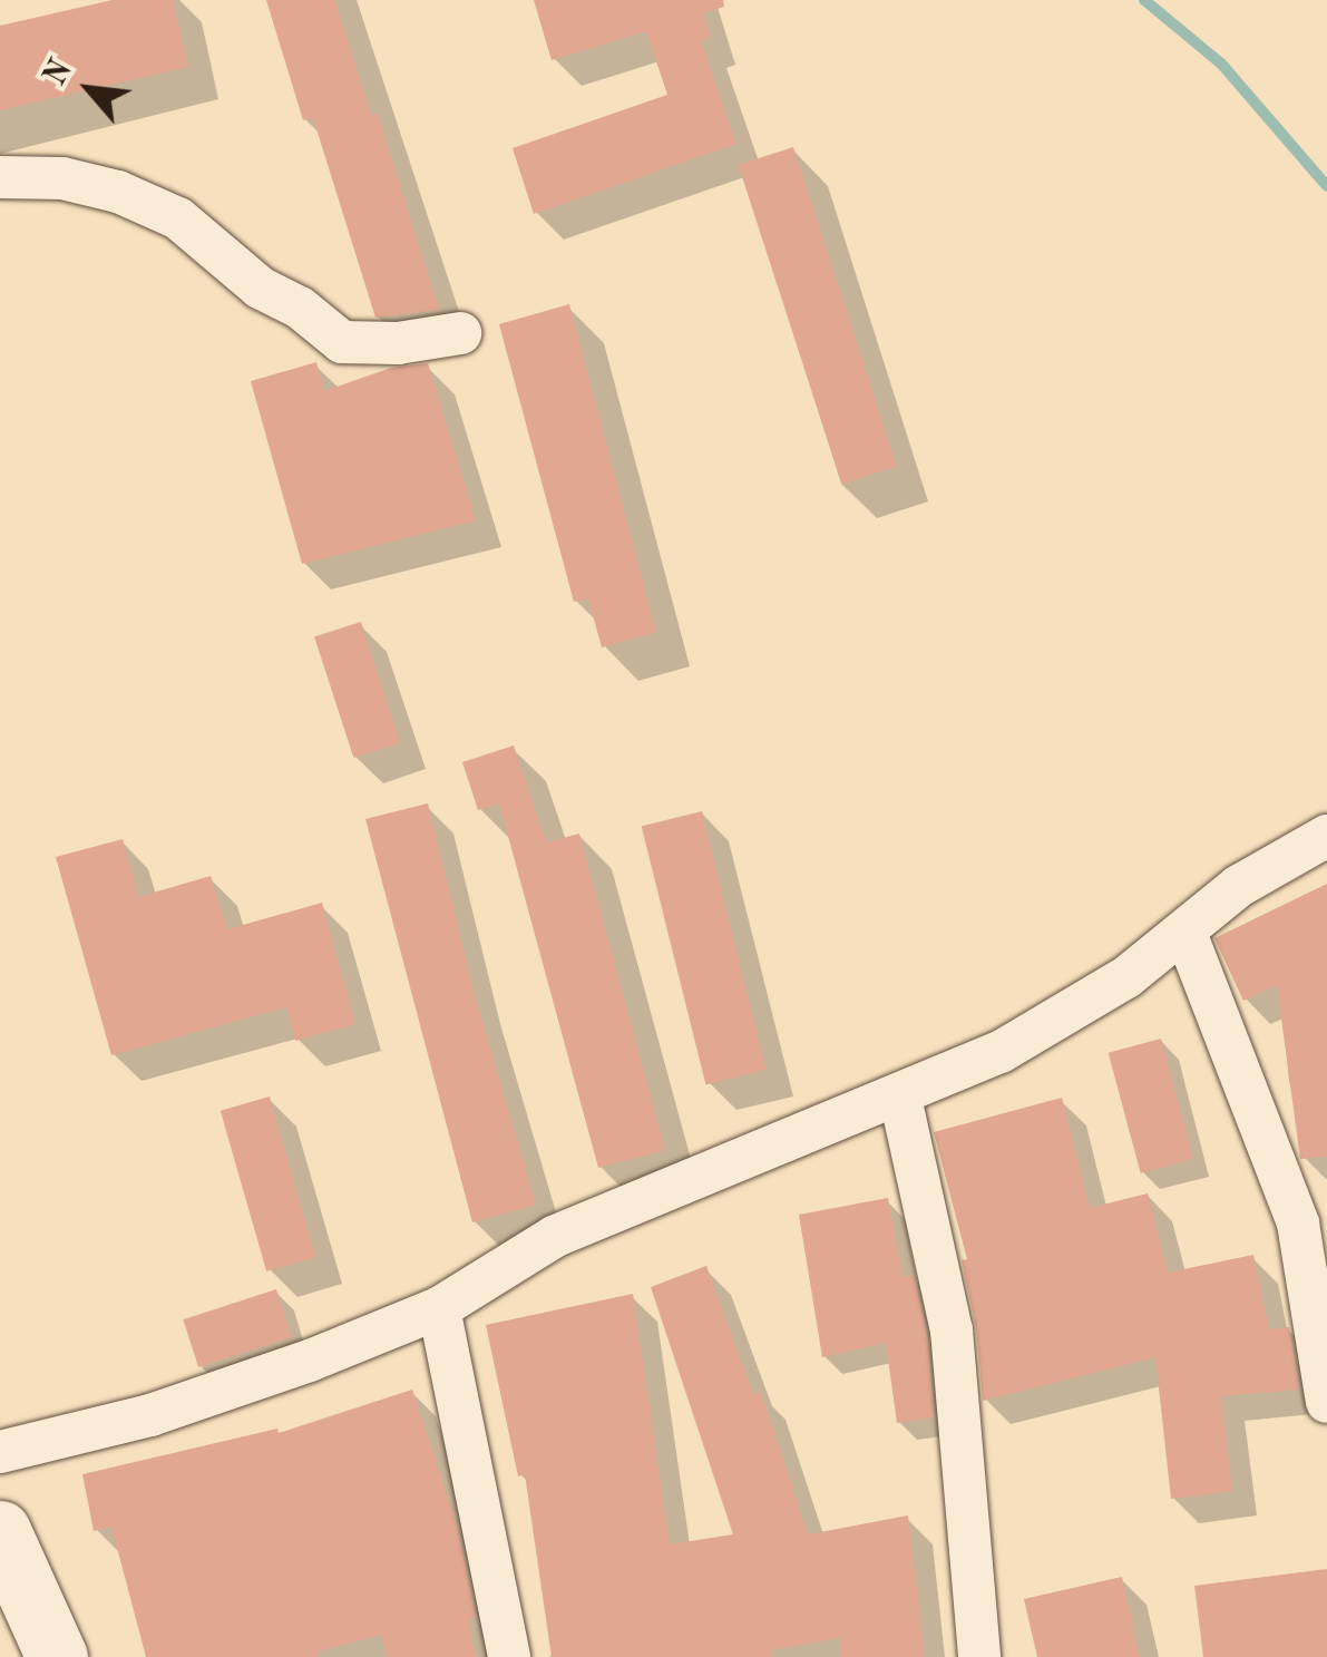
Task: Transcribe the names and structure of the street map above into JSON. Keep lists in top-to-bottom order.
{
  "north": "top left"
}
